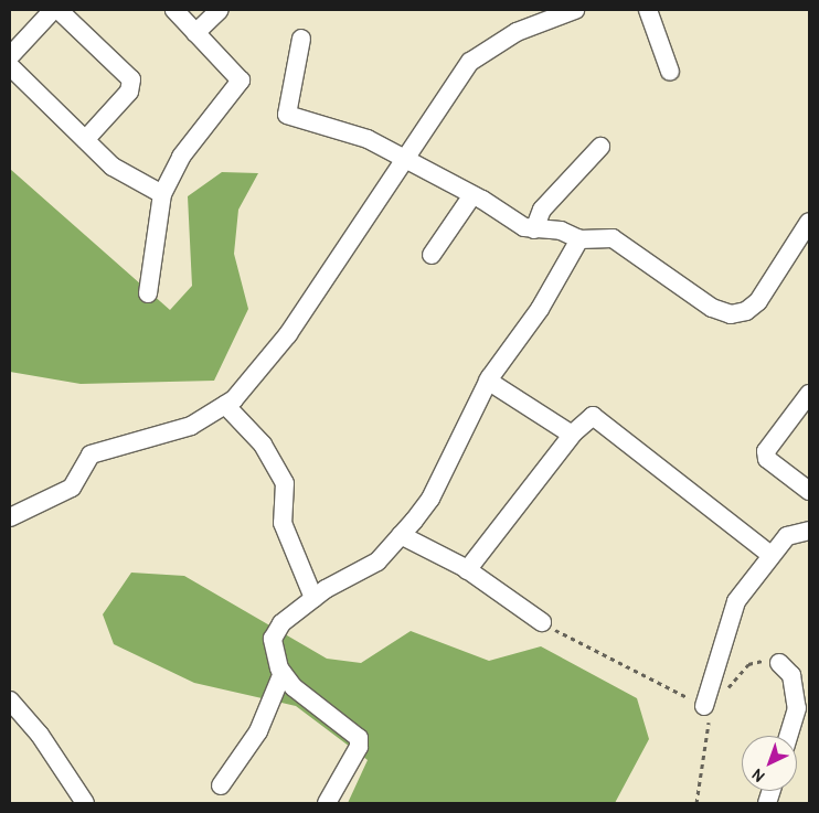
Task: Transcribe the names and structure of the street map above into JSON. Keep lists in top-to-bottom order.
{
  "north": "bottom left"
}
